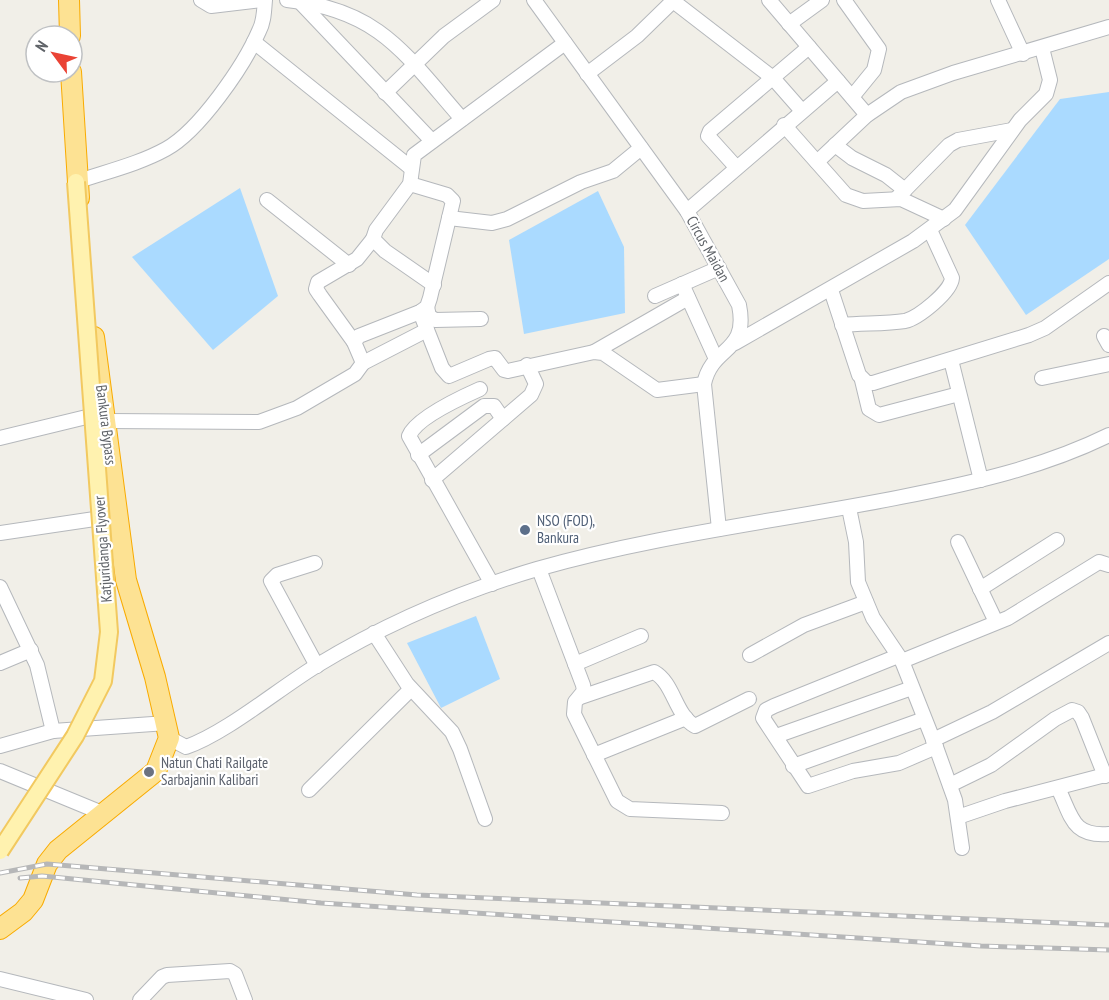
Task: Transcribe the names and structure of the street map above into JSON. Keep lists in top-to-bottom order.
{
  "streets": {
    "highway": ["Bankura Bypass"],
    "main road": ["Katjuridanga Flyover"],
    "street": ["Circus Maidan"]
  },
  "crossings": [
    ["Bankura Bypass", "Katjuridanga Flyover"]
  ],
  "places": ["NSO (FOD), Bankura", "Natun Chati Railgate Sarbajanin Kalibari"],
  "north": "top left"
}
